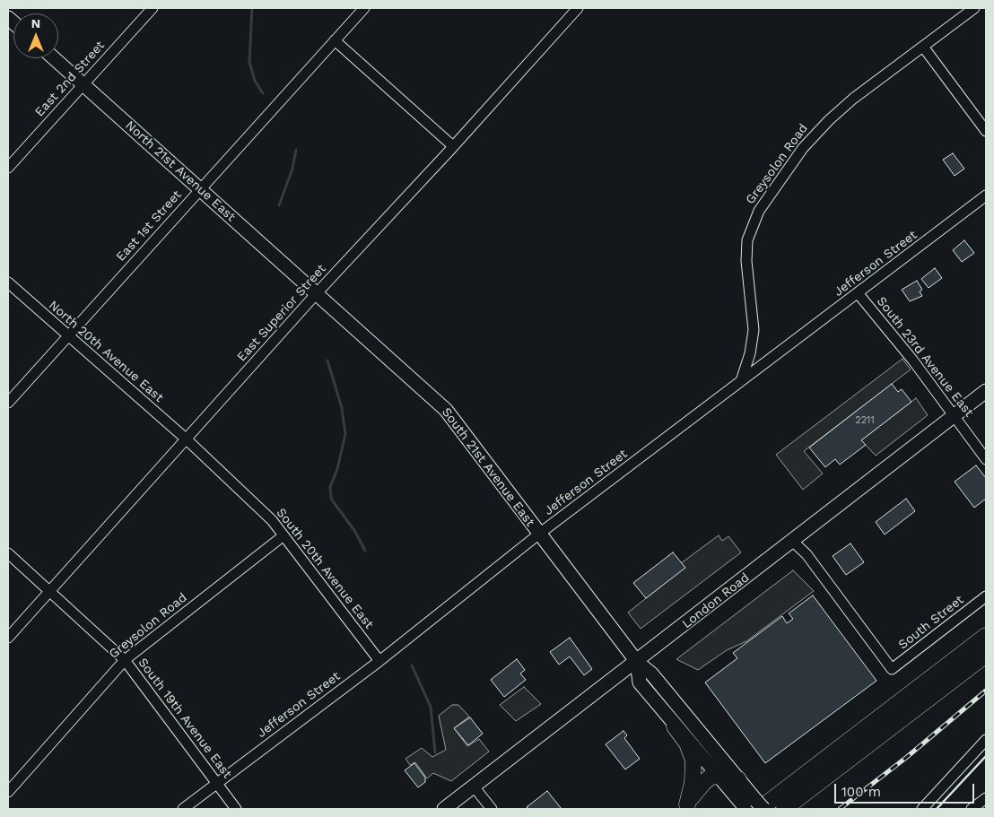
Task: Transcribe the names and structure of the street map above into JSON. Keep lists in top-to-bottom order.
{
  "streets": {
    "main road": ["North 21st Avenue East", "South 21st Avenue East", "London Road"],
    "street": [
      "East 2nd Street",
      "Greysolon Road",
      "East 1st Street",
      "Jefferson Street",
      "East Superior Street",
      "North 20th Avenue East",
      "South 23rd Avenue East",
      "South 20th Avenue East",
      "South Street",
      "South 19th Avenue East"
    ]
  },
  "crossings": [
    ["East 2nd Street", "North 21st Avenue East"],
    ["Greysolon Road", "Jefferson Street"],
    ["Greysolon Road", "South 20th Avenue East"],
    ["Greysolon Road", "South 19th Avenue East"],
    ["North 21st Avenue East", "East 1st Street"],
    ["North 21st Avenue East", "East Superior Street"],
    ["North 21st Avenue East", "South 21st Avenue East"],
    ["East 1st Street", "North 20th Avenue East"],
    ["Jefferson Street", "South 23rd Avenue East"],
    ["Jefferson Street", "South 21st Avenue East"],
    ["Jefferson Street", "South 20th Avenue East"],
    ["Jefferson Street", "South 19th Avenue East"],
    ["East Superior Street", "North 20th Avenue East"],
    ["East Superior Street", "South 21st Avenue East"],
    ["East Superior Street", "South 20th Avenue East"],
    ["East Superior Street", "South 19th Avenue East"],
    ["North 20th Avenue East", "South 20th Avenue East"],
    ["South 23rd Avenue East", "London Road"],
    ["South 21st Avenue East", "London Road"],
    ["London Road", "South Street"]
  ],
  "house_numbers": ["2211"],
  "scale_bar": "100 m",
  "north": "top"
}
